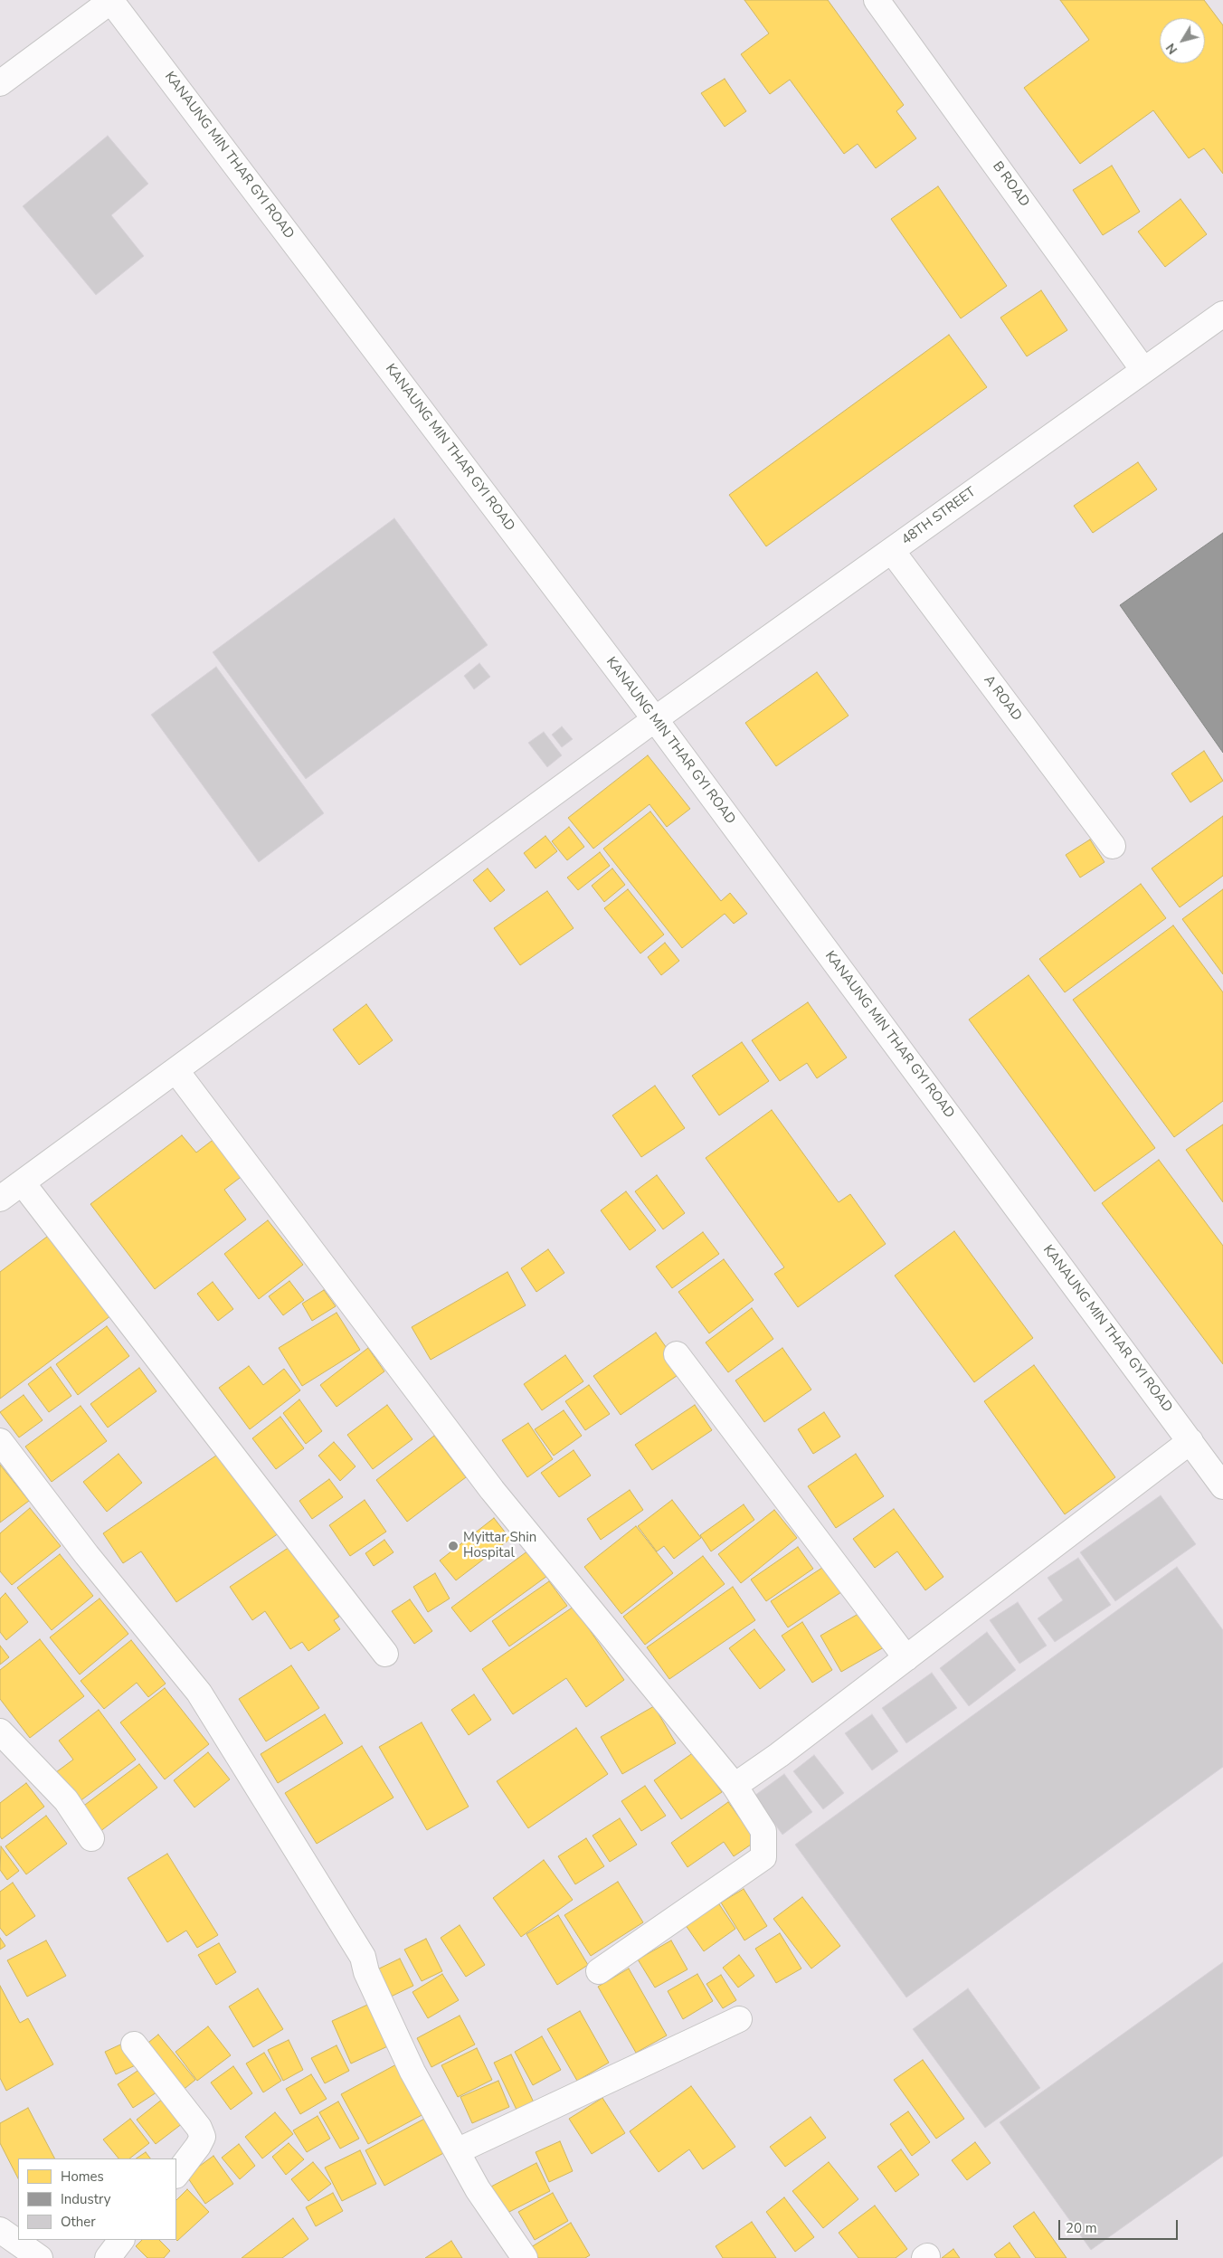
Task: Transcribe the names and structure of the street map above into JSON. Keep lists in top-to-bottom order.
{
  "streets": {
    "street": [
      "KANAUNG MIN THAR GYI ROAD",
      "B ROAD",
      "48TH STREET",
      "A ROAD"
    ]
  },
  "crossings": [
    ["KANAUNG MIN THAR GYI ROAD", "48TH STREET"],
    ["B ROAD", "48TH STREET"],
    ["48TH STREET", "A ROAD"]
  ],
  "places": ["Myittar Shin Hospital"],
  "legend": ["Homes", "Industry", "Other"],
  "scale_bar": "20 m",
  "north": "bottom left"
}
